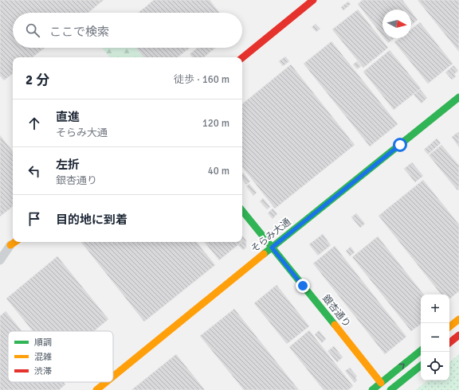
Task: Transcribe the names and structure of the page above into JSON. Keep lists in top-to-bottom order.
{
  "streets": {
    "street": ["そらみ大通", "銀杏通り"]
  },
  "crossings": [
    ["そらみ大通", "銀杏通り"]
  ],
  "legend": ["順調", "混雑", "渋滞"],
  "north": "right",
  "page": {
    "search": "ここで検索",
    "heading": ["2 分", "徒歩 · 160 m"],
    "list": [
      ["直進", "そらみ大通", "120 m"],
      ["左折", "銀杏通り", "40 m"],
      "目的地に到着"
    ],
    "map_buttons": ["+", "−"]
  }
}
